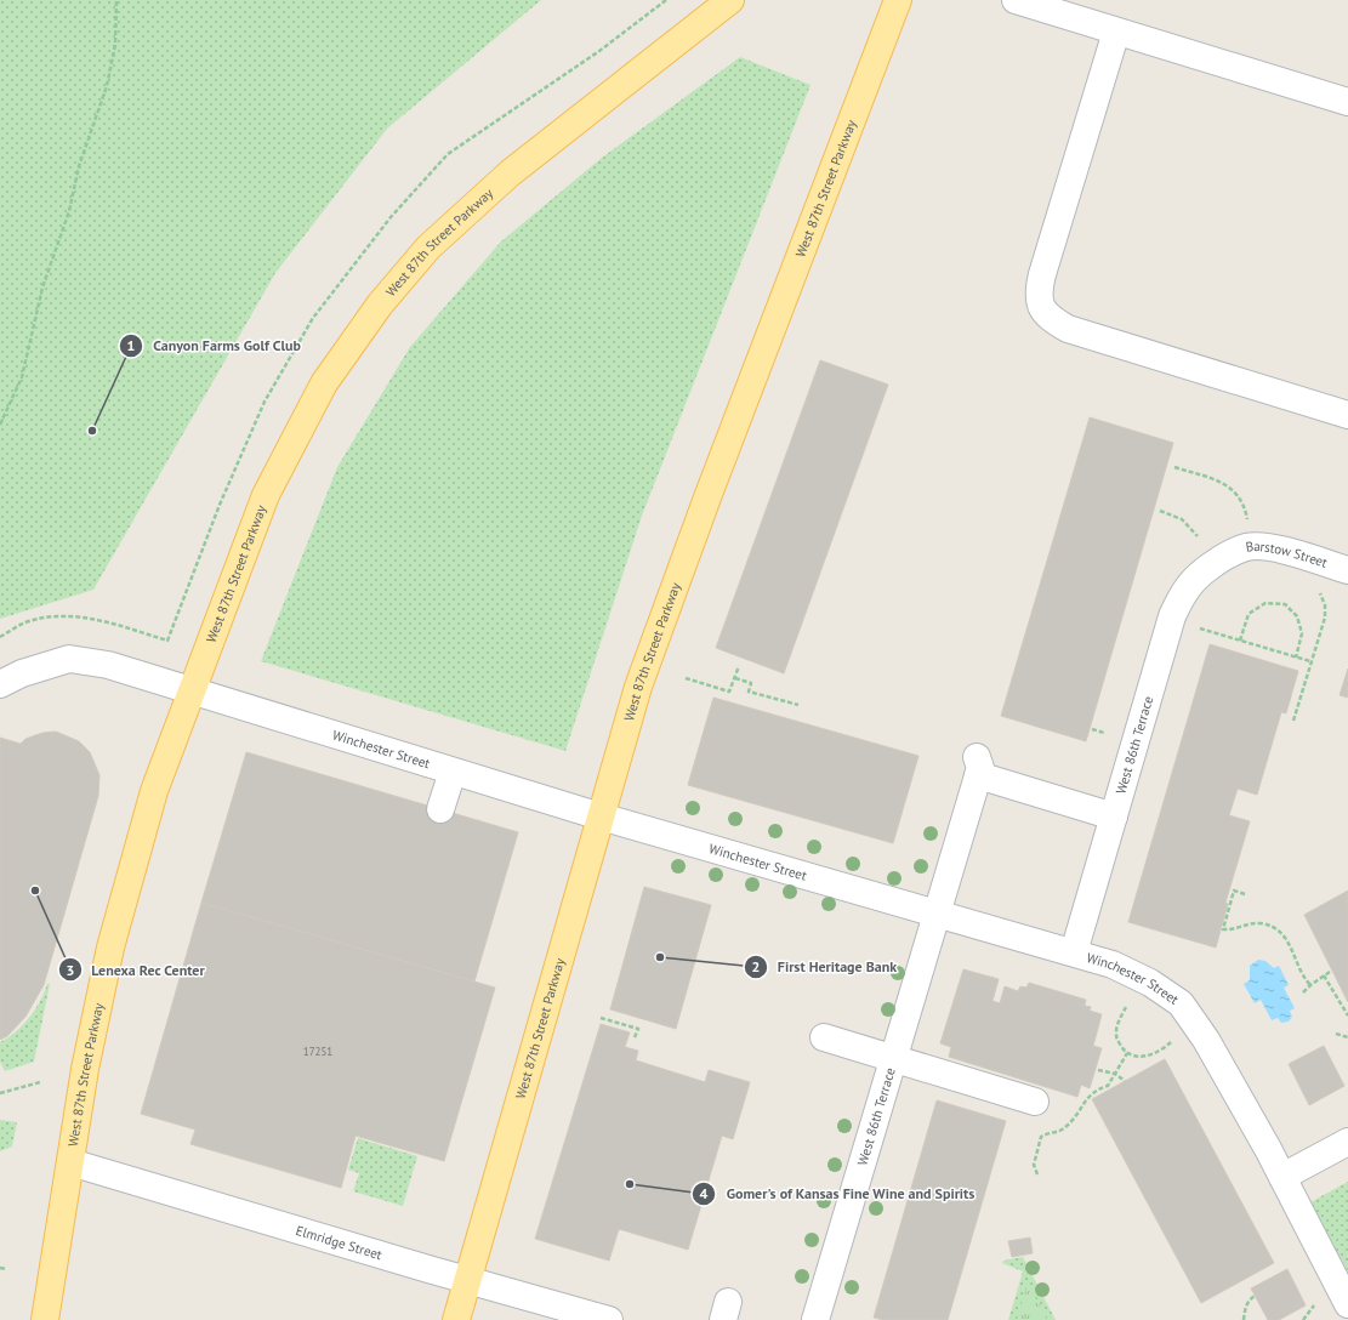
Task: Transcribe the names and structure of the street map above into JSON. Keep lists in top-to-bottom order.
{
  "streets": {
    "main road": ["West 87th Street Parkway"],
    "street": [
      "Barstow Street",
      "West 86th Terrace",
      "Winchester Street",
      "Elmridge Street"
    ]
  },
  "crossings": [
    ["West 87th Street Parkway", "Winchester Street"],
    ["West 87th Street Parkway", "Elmridge Street"],
    ["Barstow Street", "West 86th Terrace"],
    ["West 86th Terrace", "Winchester Street"]
  ],
  "places": [
    "Canyon Farms Golf Club",
    "Lenexa Rec Center",
    "First Heritage Bank",
    "Gomer's of Kansas Fine Wine and Spirits"
  ],
  "house_numbers": ["17251"]
}
